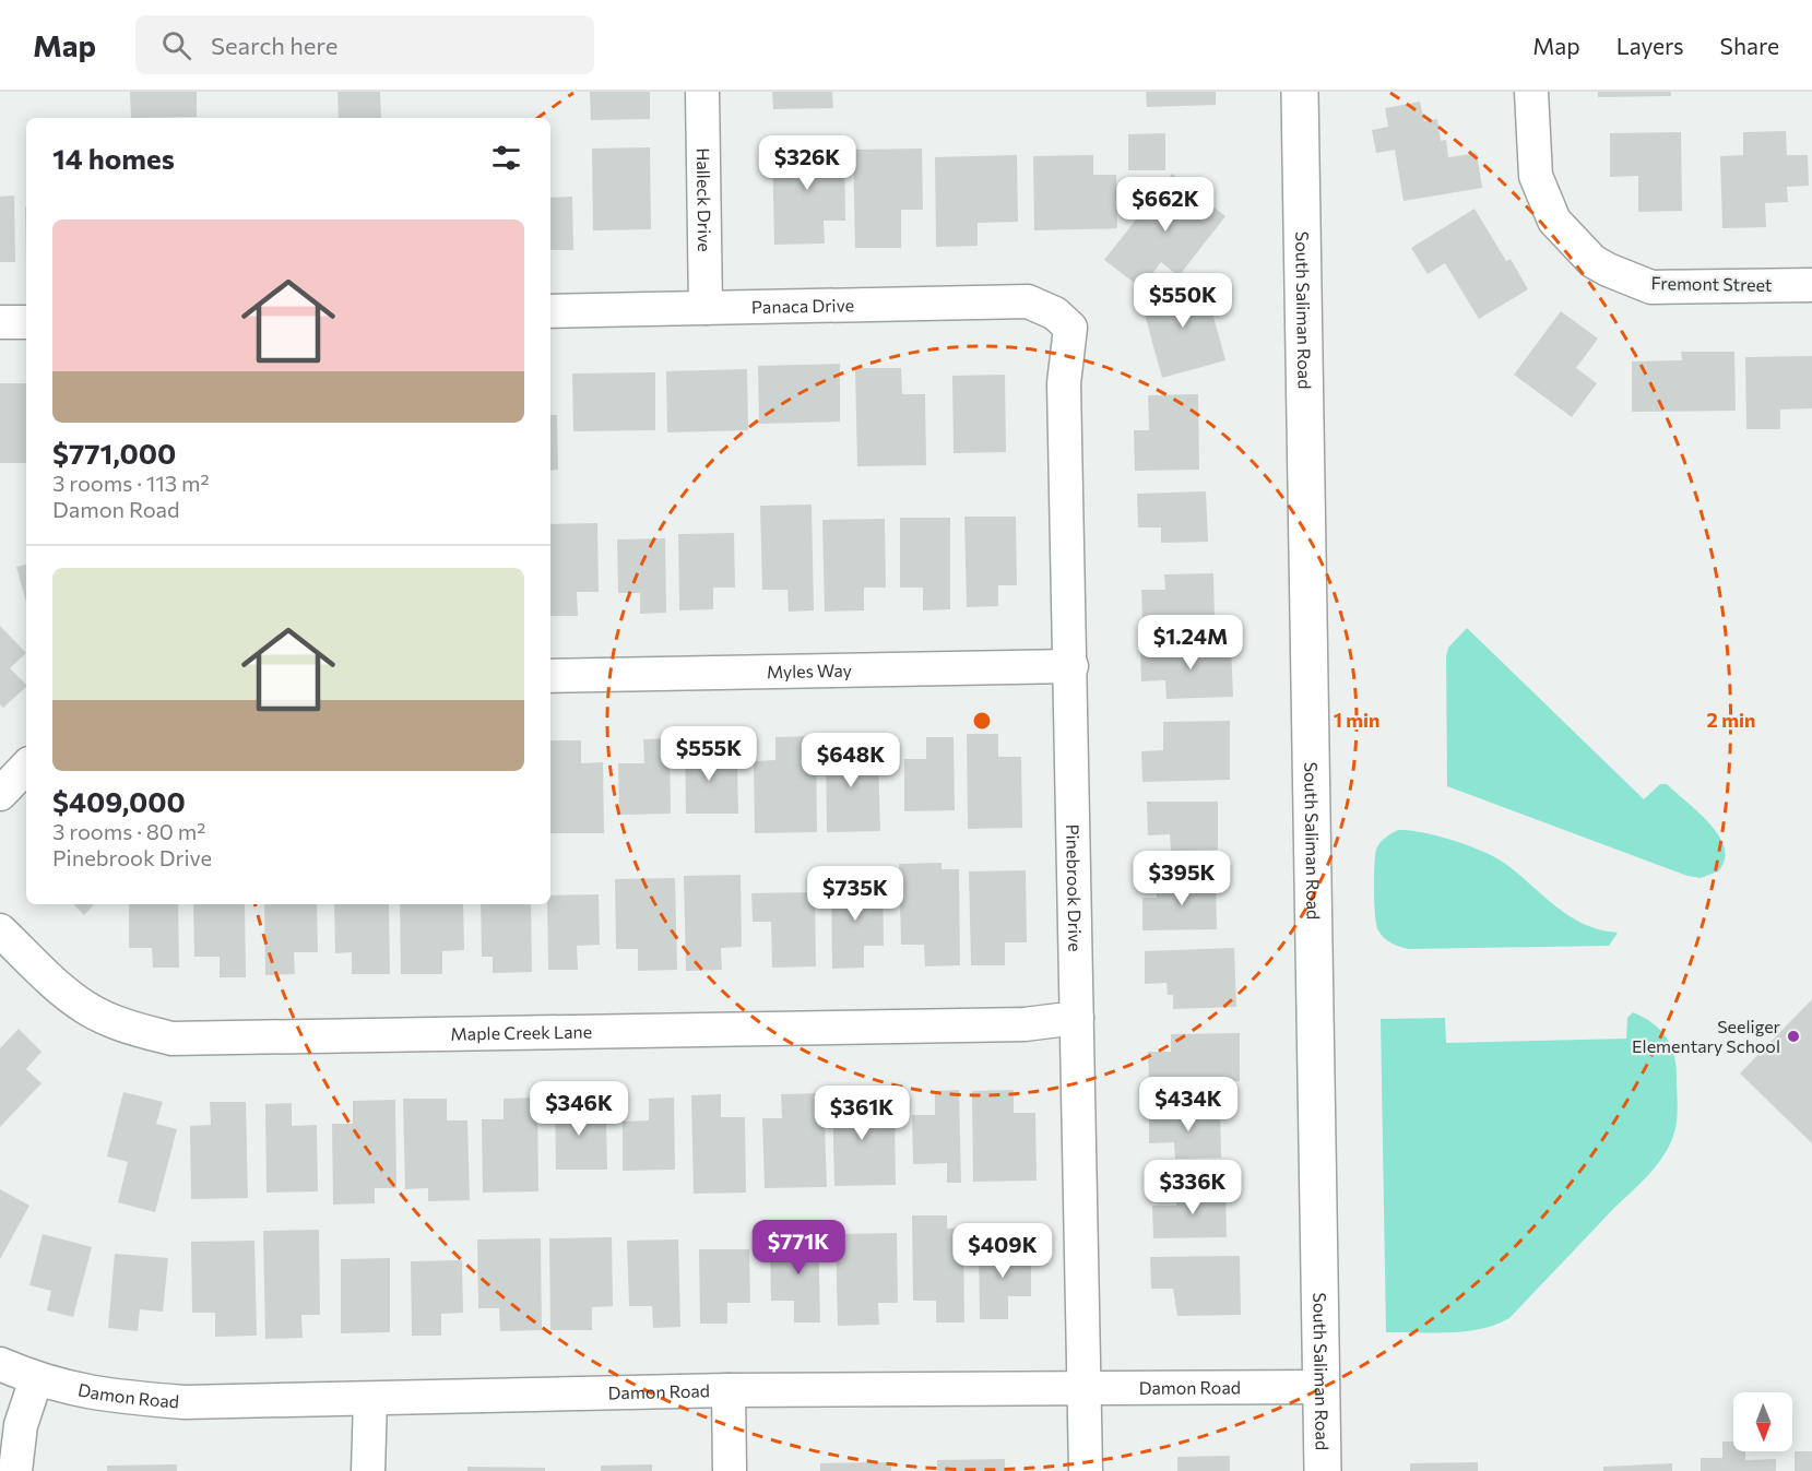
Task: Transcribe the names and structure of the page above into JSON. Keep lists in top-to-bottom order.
{
  "streets": {
    "street": [
      "Halleck Drive",
      "Fremont Street",
      "Panaca Drive",
      "South Saliman Road",
      "Myles Way",
      "Pinebrook Drive",
      "Maple Creek Lane",
      "Damon Road"
    ]
  },
  "crossings": [
    ["Halleck Drive", "Panaca Drive"],
    ["Panaca Drive", "Pinebrook Drive"],
    ["South Saliman Road", "Damon Road"],
    ["Myles Way", "Pinebrook Drive"],
    ["Pinebrook Drive", "Maple Creek Lane"],
    ["Pinebrook Drive", "Damon Road"]
  ],
  "places": ["Seeliger Elementary School"],
  "north": "bottom",
  "page": {
    "header": "Map",
    "search": "Search here",
    "nav": ["Map", "Layers", "Share"],
    "heading": "14 homes",
    "price": [
      "$326K",
      "$662K",
      "$550K",
      "$1.24M",
      "$555K",
      "$648K",
      "$395K",
      "$735K",
      "$434K",
      "$346K",
      "$361K",
      "$336K",
      "$771K",
      "$409K"
    ],
    "list": [
      {
        "name": "$771,000",
        "note": "3 rooms · 113 m² · Damon Road"
      },
      {
        "name": "$409,000",
        "note": "3 rooms · 80 m² · Pinebrook Drive"
      }
    ]
  },
  "rings": ["1 min", "2 min"]
}
